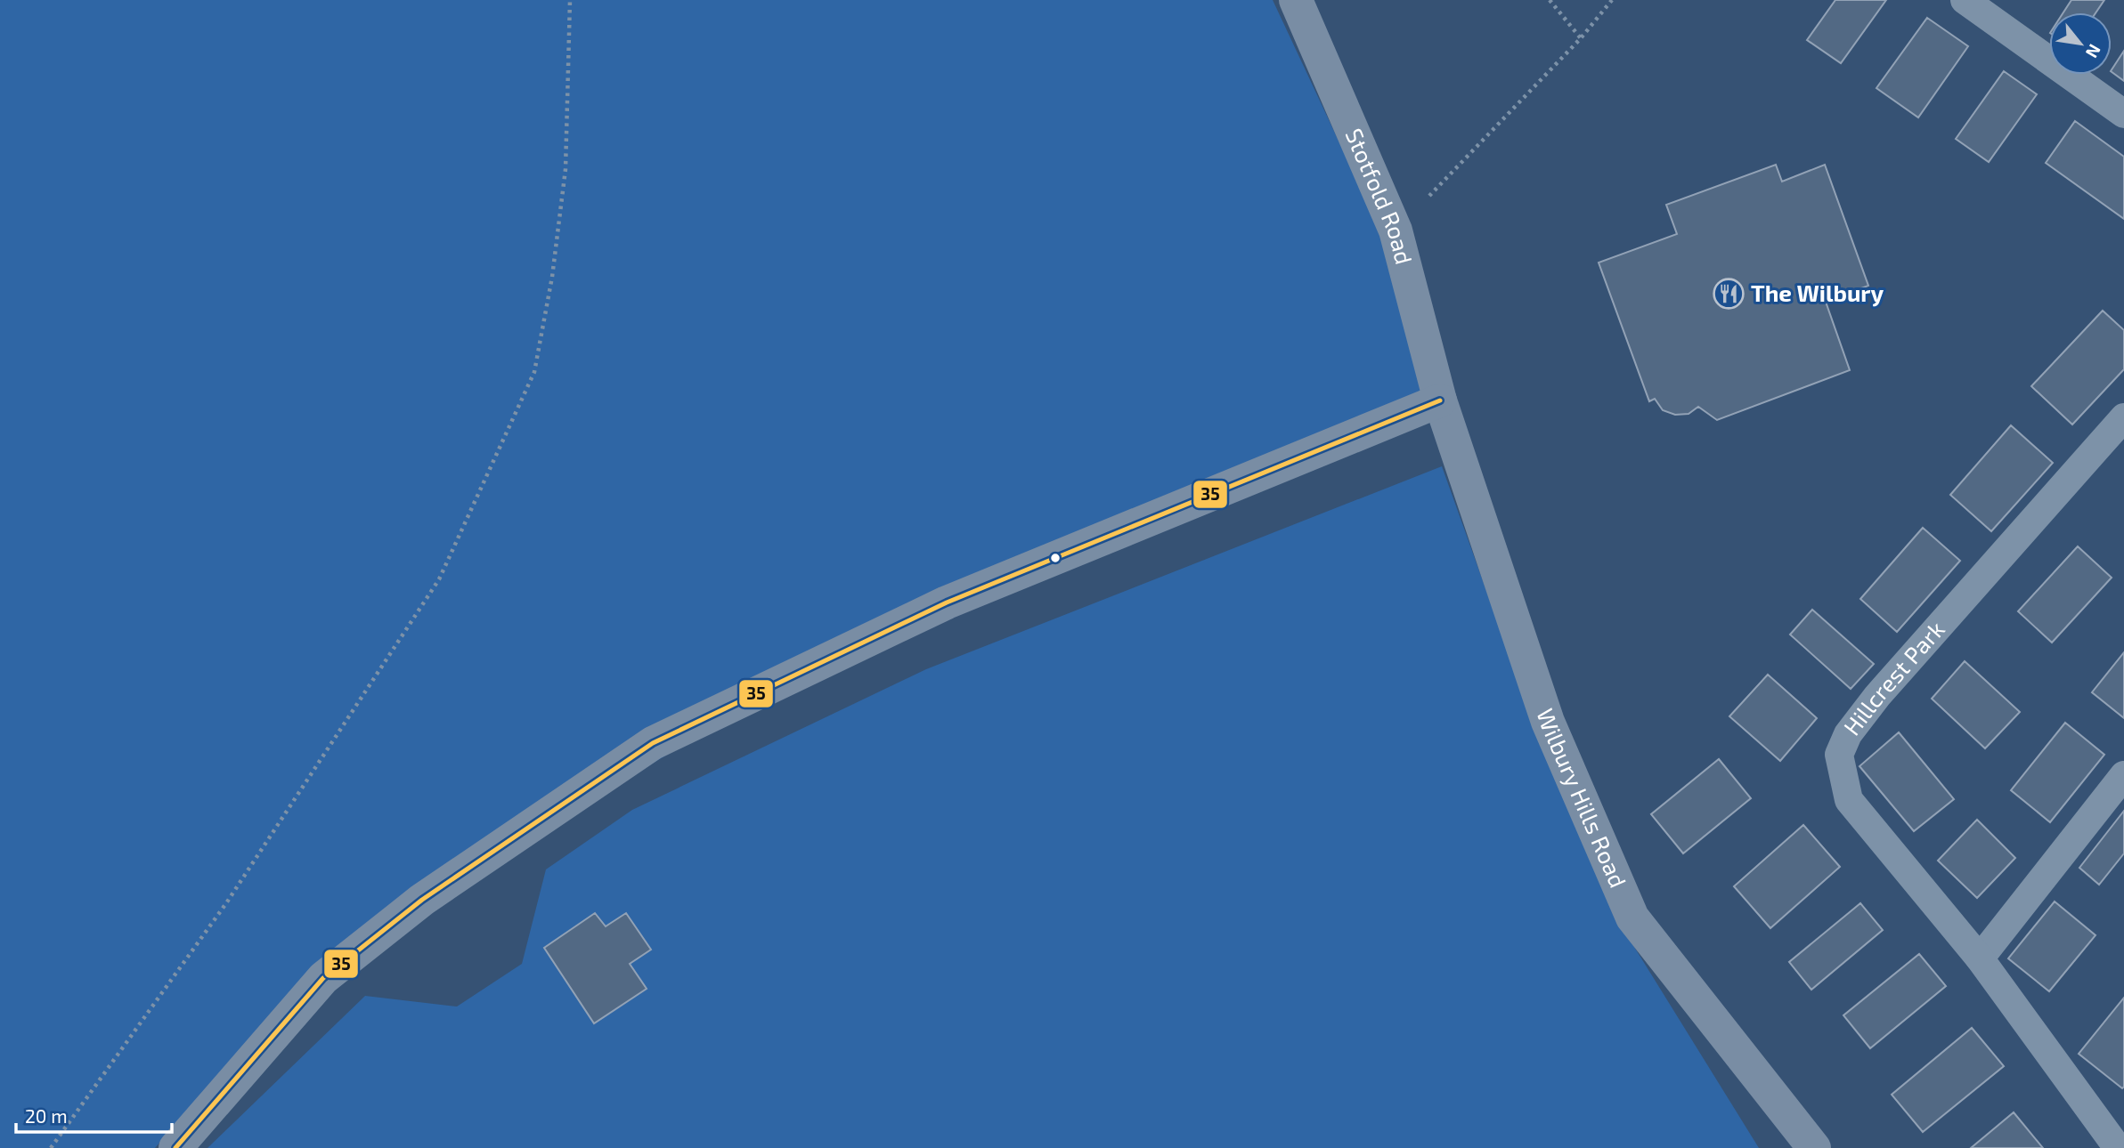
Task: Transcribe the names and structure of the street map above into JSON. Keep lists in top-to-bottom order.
{
  "streets": {
    "street": ["Stotfold Road", "Wilbury Hills Road"],
    "lane": ["Hillcrest Park"]
  },
  "crossings": [
    ["Stotfold Road", "Wilbury Hills Road"]
  ],
  "places": {
    "restaurant": ["The Wilbury"]
  },
  "lines": ["transit line 35"],
  "scale_bar": "20 m",
  "north": "bottom right"
}
